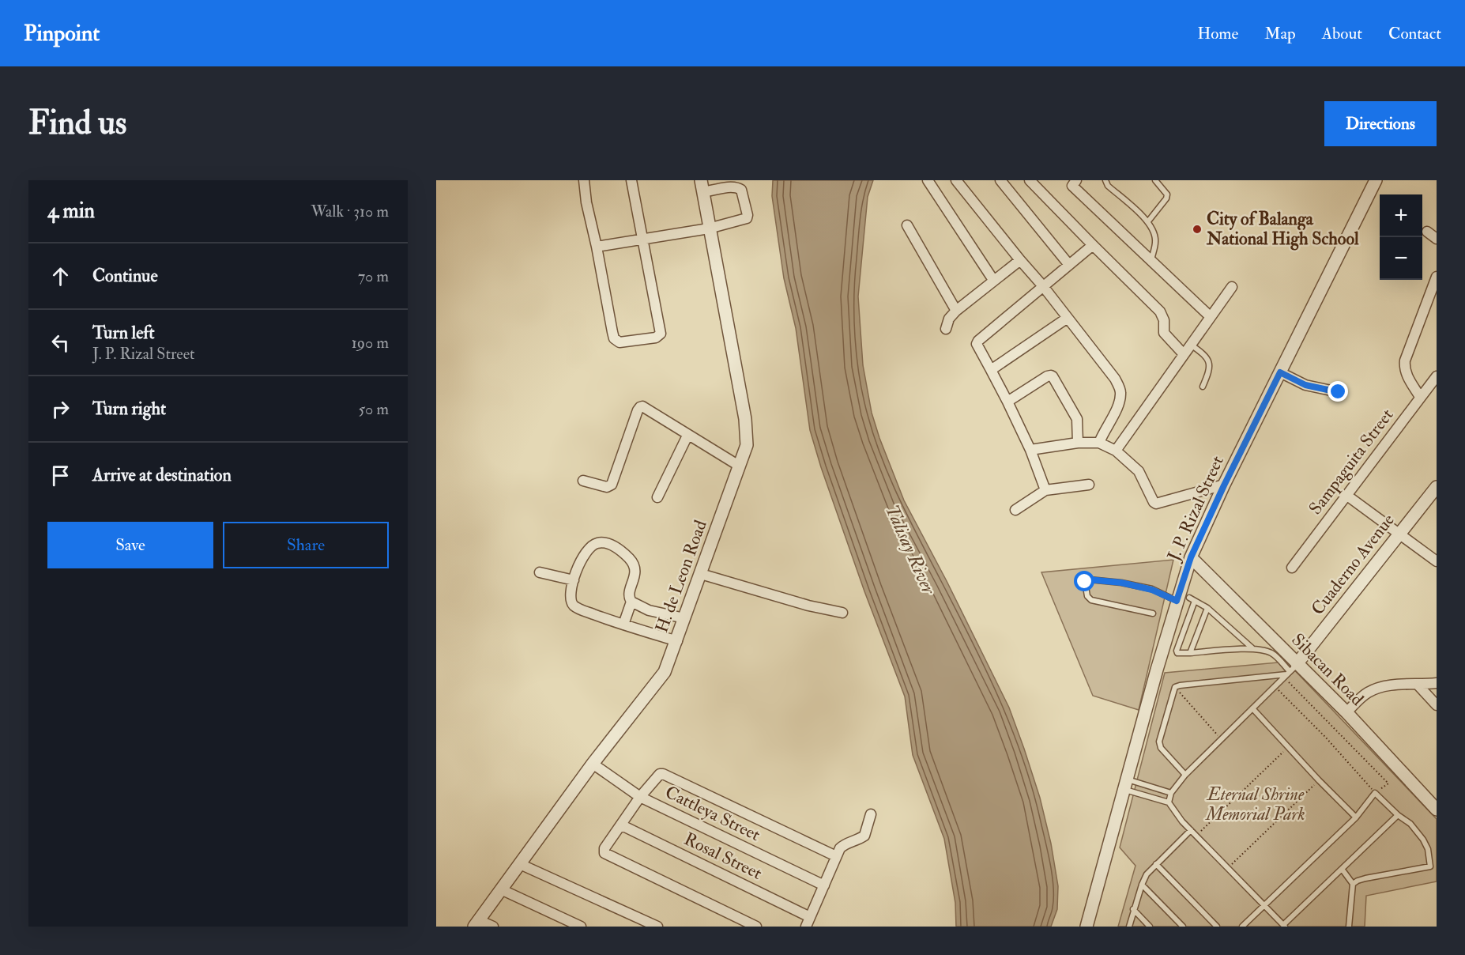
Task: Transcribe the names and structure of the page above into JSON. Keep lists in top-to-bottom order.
{
  "streets": {
    "street": [
      "Sampaguita Street",
      "J. P. Rizal Street",
      "Cuaderno Avenue",
      "H. de Leon Road",
      "Sibacan Road",
      "Cattleya Street",
      "Rosal Street"
    ]
  },
  "crossings": [
    ["J. P. Rizal Street", "Sibacan Road"],
    ["Cuaderno Avenue", "Sibacan Road"],
    ["H. de Leon Road", "Cattleya Street"]
  ],
  "water": ["Talisay River"],
  "parks": ["Eternal Shrine Memorial Park"],
  "places": ["City of Balanga National High School"],
  "page": {
    "header": "Pinpoint",
    "nav": [
      "Home",
      "Map",
      "About",
      "Contact"
    ],
    "buttons": [
      "Directions",
      ["Save", "Share"]
    ],
    "title": "Find us",
    "heading": ["4 min", "Walk · 310 m"],
    "map_buttons": ["+", "−"],
    "list": [
      ["Continue", "70 m"],
      ["Turn left", "J. P. Rizal Street", "190 m"],
      ["Turn right", "50 m"],
      "Arrive at destination"
    ]
  }
}
